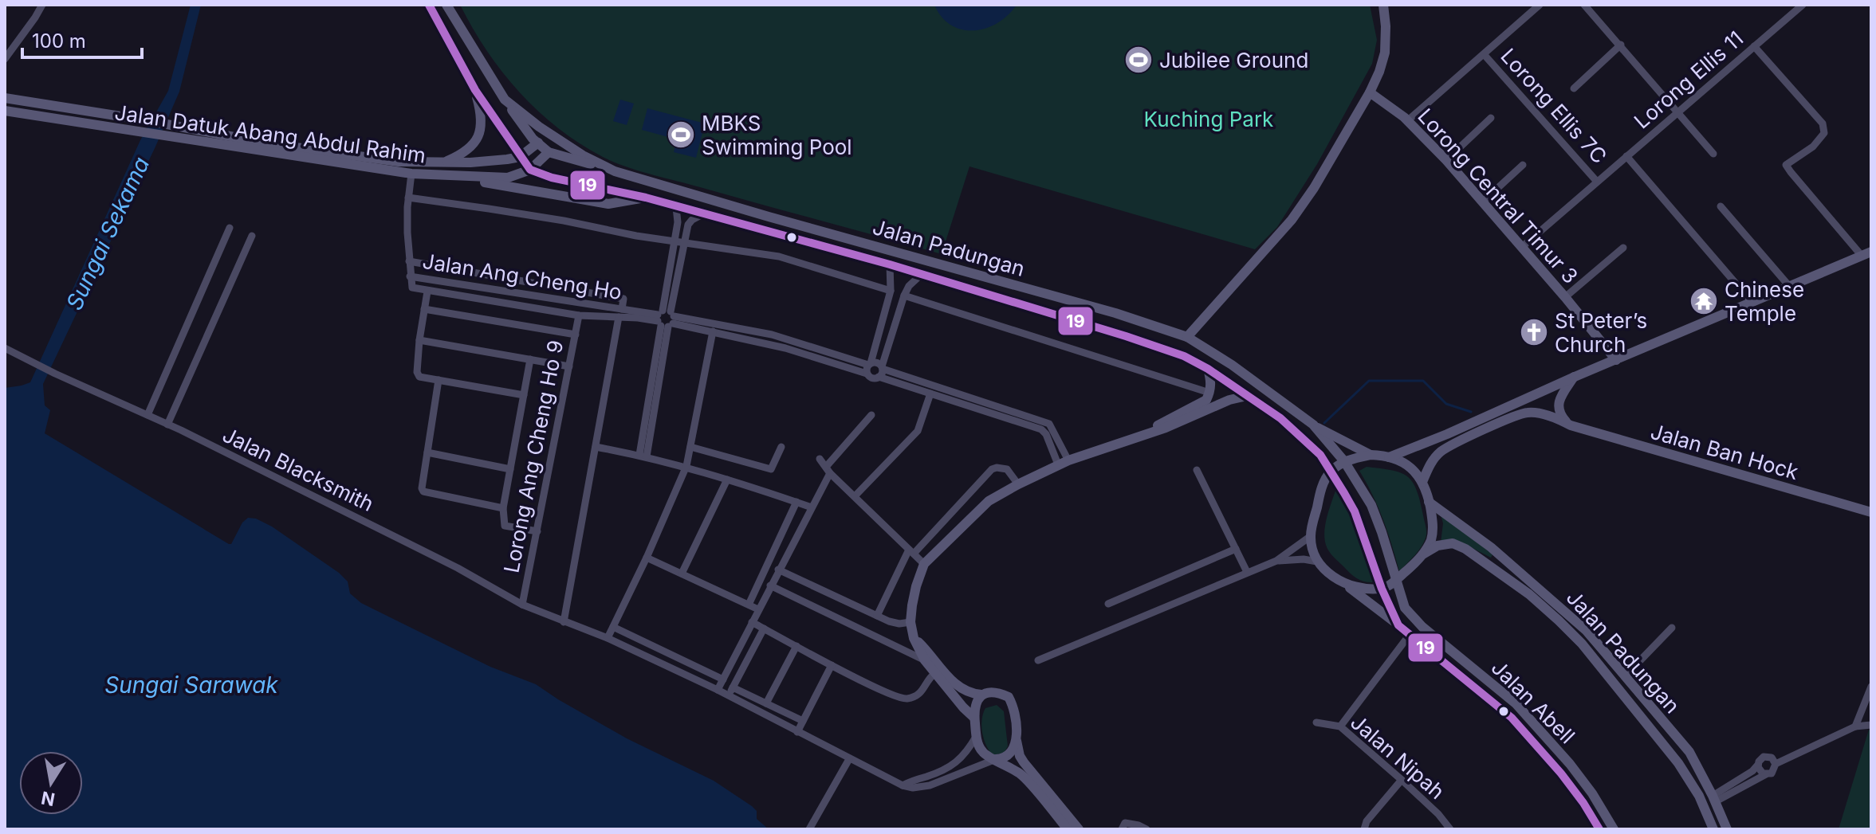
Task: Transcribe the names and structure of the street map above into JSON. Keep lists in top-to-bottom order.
{
  "streets": {
    "main road": [
      "Jalan Datuk Abang Abdul Rahim",
      "Lorong Central Timur 3",
      "Jalan Padungan",
      "Jalan Ban Hock",
      "Jalan Abell"
    ],
    "street": [
      "Lorong Ellis 11",
      "Lorong Ellis 7C",
      "Jalan Ang Cheng Ho",
      "Lorong Ang Cheng Ho 9",
      "Jalan Blacksmith",
      "Jalan Nipah"
    ]
  },
  "crossings": [
    ["Lorong Ellis 11", "Lorong Ellis 7C"],
    ["Lorong Ellis 11", "Lorong Central Timur 3"],
    ["Jalan Datuk Abang Abdul Rahim", "Jalan Padungan"],
    ["Jalan Padungan", "Jalan Abell"],
    ["Jalan Ang Cheng Ho", "Lorong Ang Cheng Ho 9"],
    ["Lorong Ang Cheng Ho 9", "Jalan Blacksmith"]
  ],
  "water": ["Sungai Sekama", "Sungai Sarawak"],
  "parks": ["Kuching Park"],
  "places": {
    "sports": ["Jubilee Ground", "MBKS Swimming Pool"],
    "temple": ["Chinese Temple"],
    "church": ["St Peter’s Church"]
  },
  "lines": ["transit line 19"],
  "scale_bar": "100 m",
  "north": "bottom"
}
